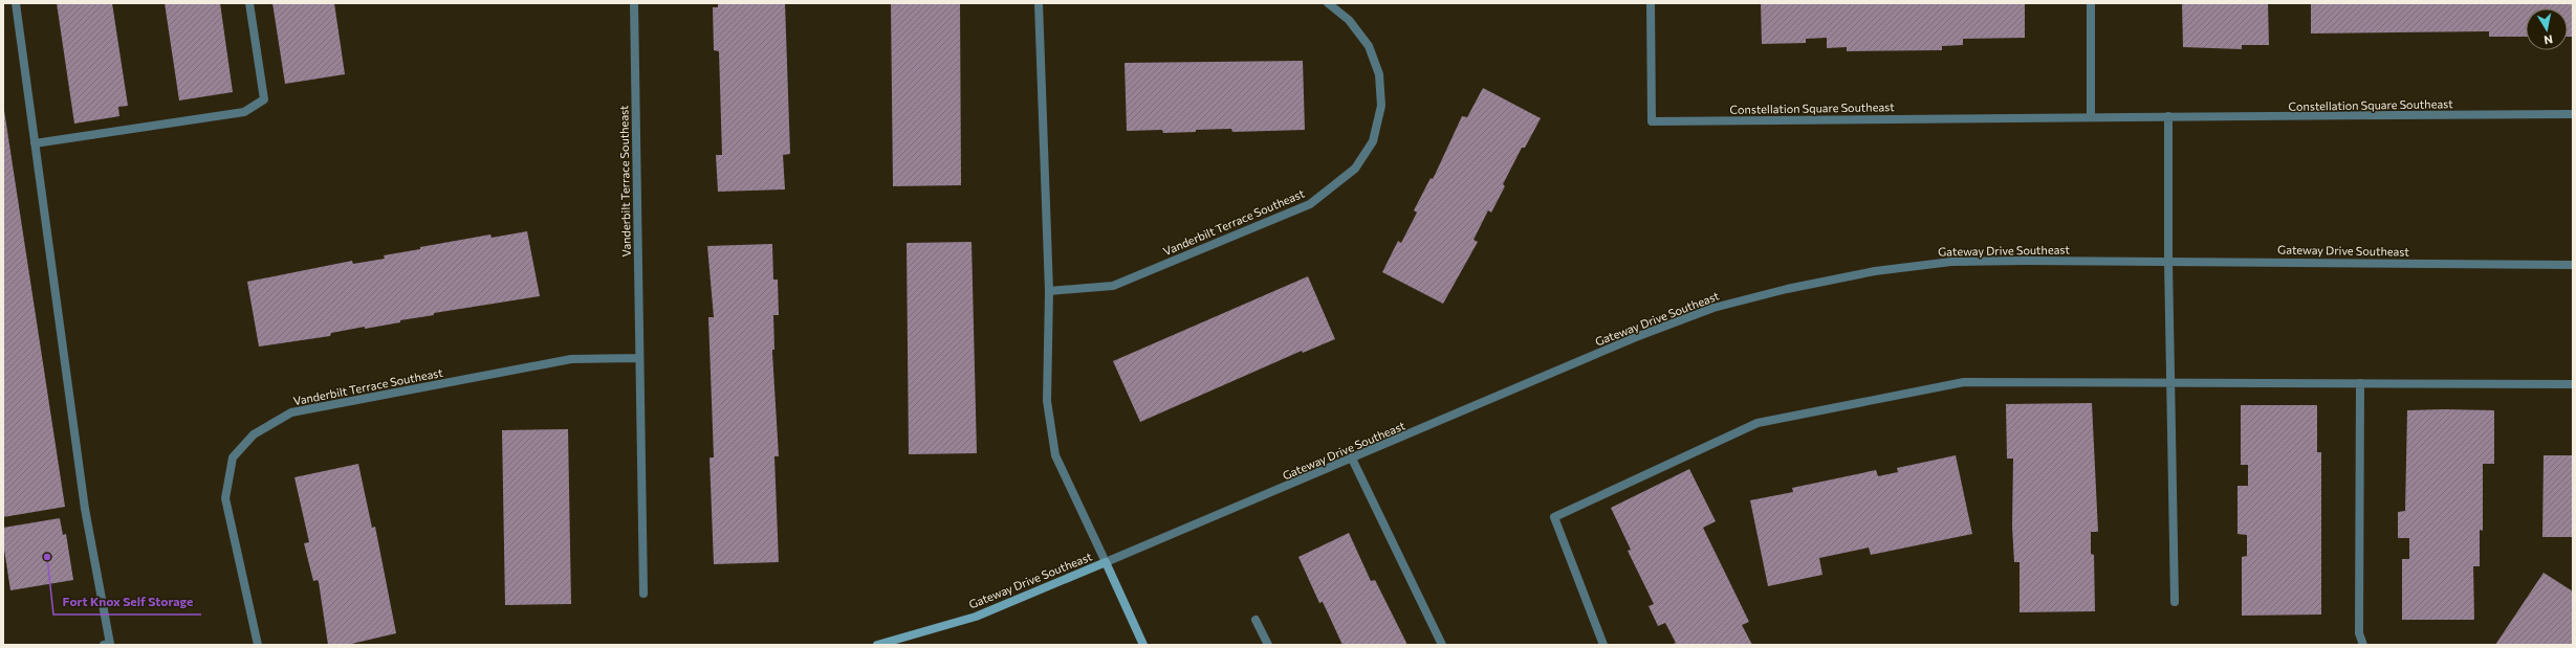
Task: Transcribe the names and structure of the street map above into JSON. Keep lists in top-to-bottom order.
{
  "streets": {
    "street": ["Constellation Square Southeast", "Vanderbilt Terrace Southeast", "Gateway Drive Southeast"]
  },
  "places": ["Fort Knox Self Storage"],
  "north": "bottom"
}
